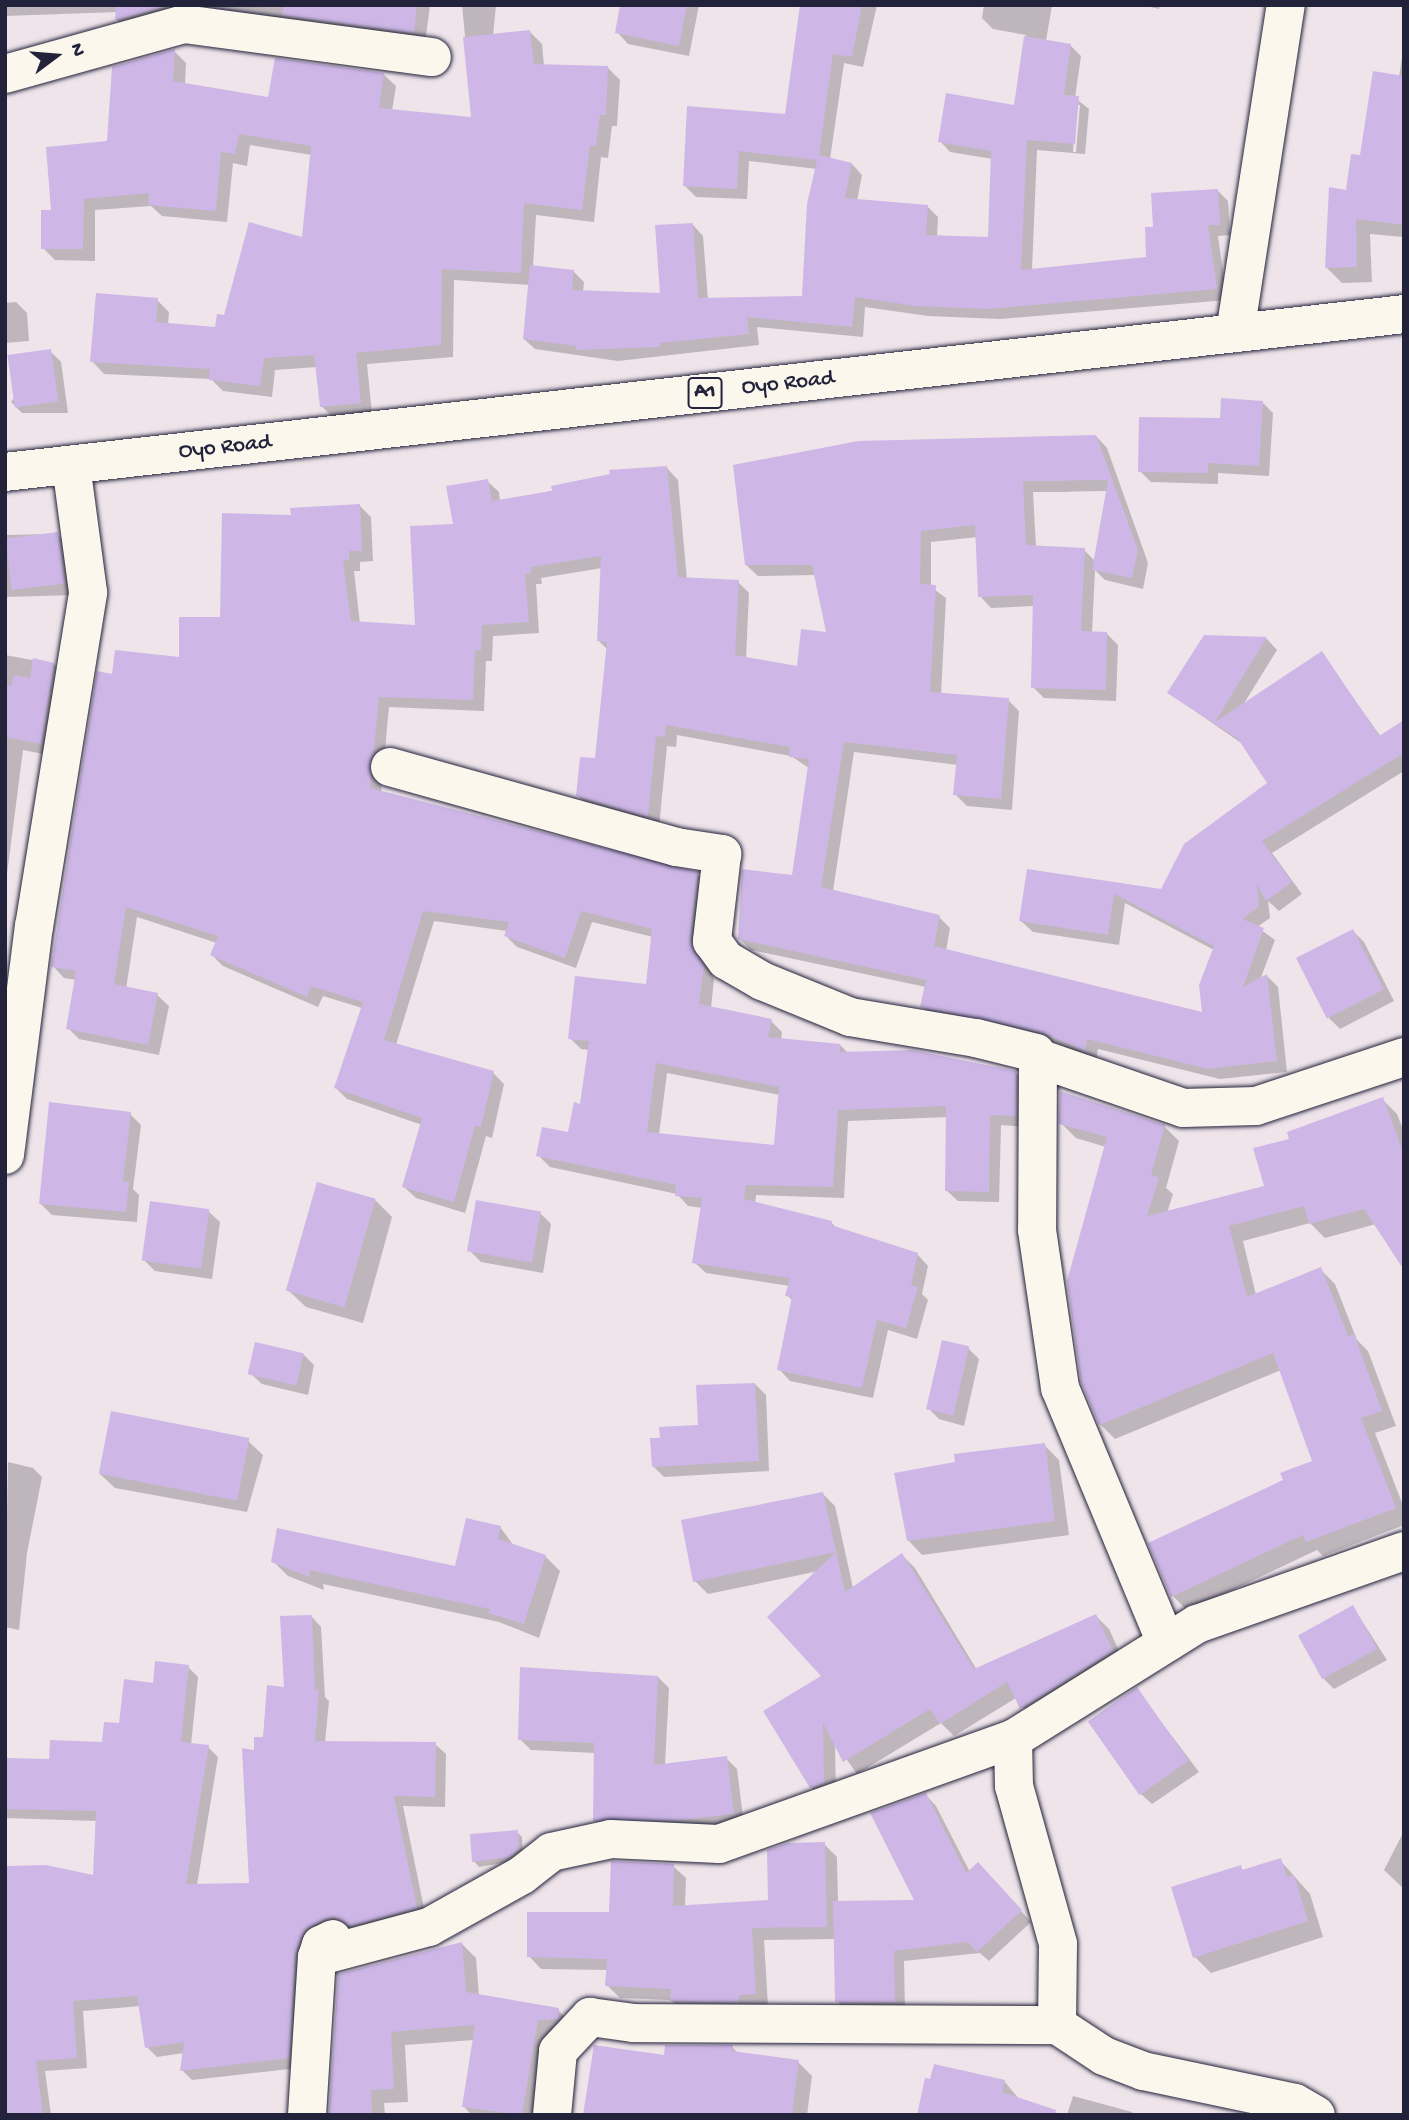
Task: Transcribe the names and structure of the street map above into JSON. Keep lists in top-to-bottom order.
{
  "streets": {
    "main road": ["Oyo Road", "A1"]
  },
  "north": "right"
}
